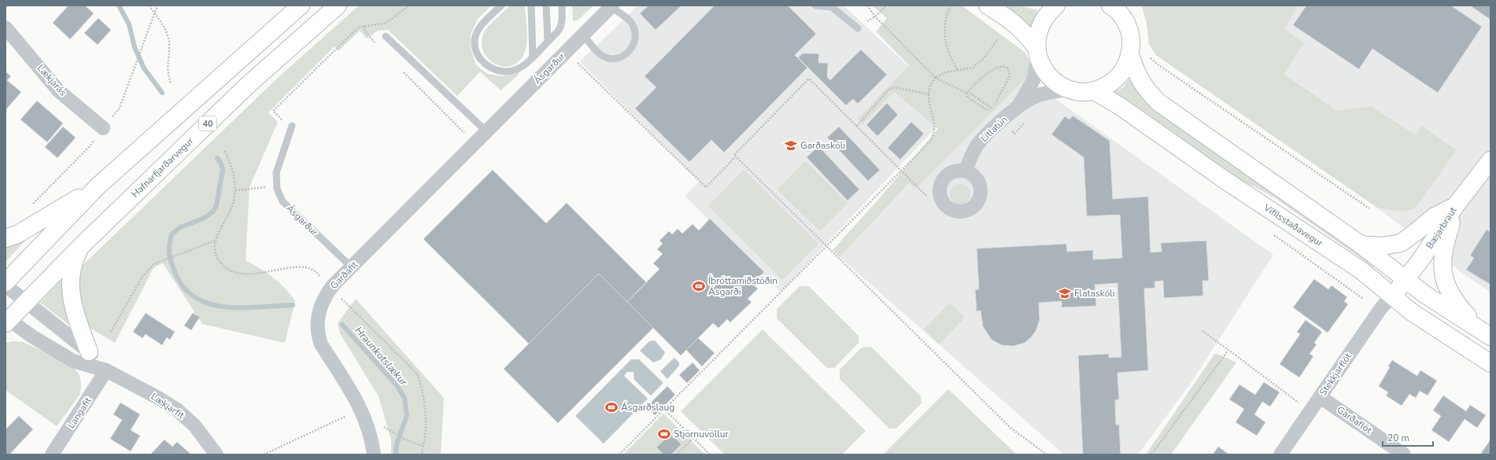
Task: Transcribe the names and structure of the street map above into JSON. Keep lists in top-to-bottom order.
{
  "streets": {
    "main road": [
      "40",
      "Hafnarfjarðarvegur",
      "Vífilsstaðavegur",
      "Bæjarbraut"
    ],
    "street": [
      "Ásgarður",
      "Lækjarás",
      "Litlatún",
      "Garðafit",
      "Stekkjarflöt",
      "Lækjarfit",
      "Langafit",
      "Garðaflöt"
    ]
  },
  "crossings": [
    ["Ásgarður", "Garðafit"],
    ["Litlatún", "Vífilsstaðavegur"],
    ["Hafnarfjarðarvegur", "Lækjarfit"],
    ["Vífilsstaðavegur", "Bæjarbraut"],
    ["Vífilsstaðavegur", "Stekkjarflöt"],
    ["Bæjarbraut", "Stekkjarflöt"],
    ["Stekkjarflöt", "Garðaflöt"],
    ["Lækjarfit", "Langafit"]
  ],
  "water": ["Hraunkotslækur"],
  "places": {
    "school or university": ["Garðaskóli", "Flataskóli"],
    "sports": ["Íþróttamiðstöðin Ásgarði", "Ásgarðslaug", "Stjörnuvöllur"]
  },
  "scale_bar": "20 m"
}
